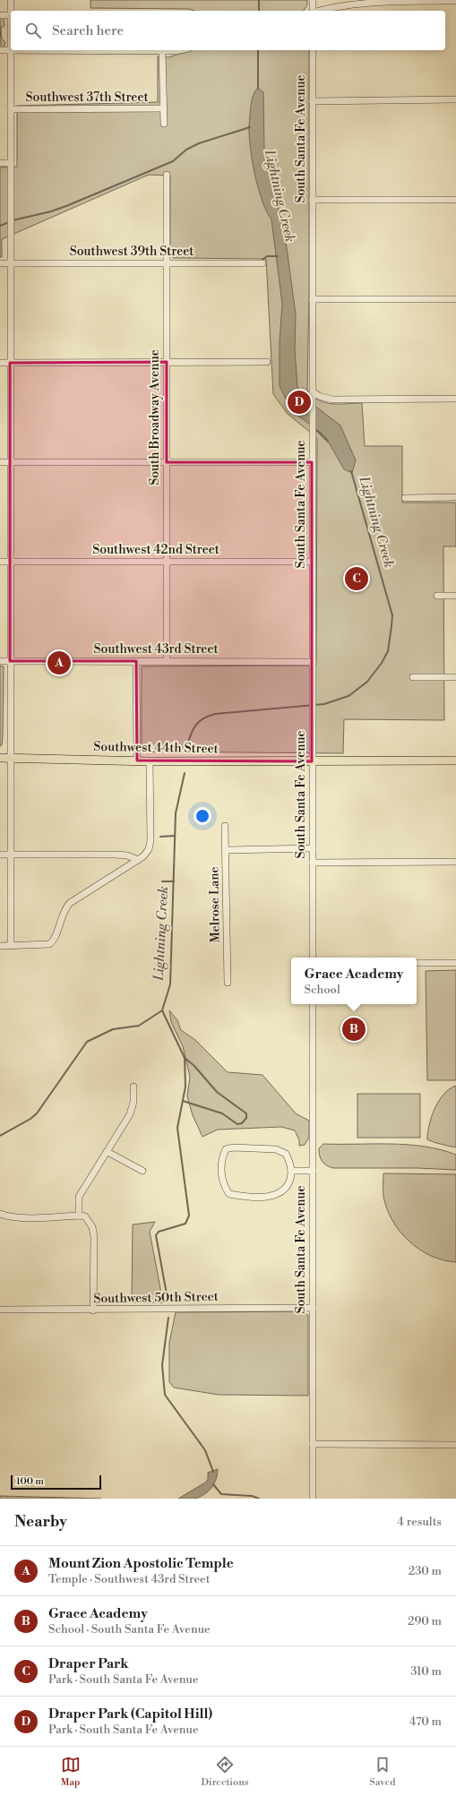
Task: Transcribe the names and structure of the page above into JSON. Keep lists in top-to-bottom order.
{
  "streets": {
    "main road": ["Southwest 44th Street"],
    "street": [
      "Southwest 37th Street",
      "South Santa Fe Avenue",
      "Southwest 39th Street",
      "South Broadway Avenue",
      "Southwest 42nd Street",
      "Southwest 43rd Street",
      "Melrose Lane",
      "Southwest 50th Street"
    ]
  },
  "crossings": [
    ["South Santa Fe Avenue", "Southwest 42nd Street"],
    ["South Santa Fe Avenue", "Southwest 43rd Street"],
    ["South Santa Fe Avenue", "Southwest 44th Street"],
    ["South Santa Fe Avenue", "Southwest 50th Street"],
    ["Southwest 39th Street", "South Broadway Avenue"],
    ["South Broadway Avenue", "Southwest 42nd Street"],
    ["South Broadway Avenue", "Southwest 43rd Street"]
  ],
  "water": ["Lightning Creek"],
  "scale_bar": "100 m",
  "page": {
    "search": "Search here",
    "pins": [
      "D",
      "C",
      "A",
      "B"
    ],
    "popup": ["Grace Academy", "School"],
    "scale": "100 m",
    "heading": ["Nearby", "4 results"],
    "list": [
      {
        "mark": "A",
        "name": "Mount Zion Apostolic Temple",
        "note": "Temple · Southwest 43rd Street",
        "value": "230 m"
      },
      {
        "mark": "B",
        "name": "Grace Academy",
        "note": "School · South Santa Fe Avenue",
        "value": "290 m"
      },
      {
        "mark": "C",
        "name": "Draper Park",
        "note": "Park · South Santa Fe Avenue",
        "value": "310 m"
      },
      {
        "mark": "D",
        "name": "Draper Park (Capitol Hill)",
        "note": "Park · South Santa Fe Avenue",
        "value": "470 m"
      }
    ],
    "nav": ["Map", "Directions", "Saved"]
  }
}
